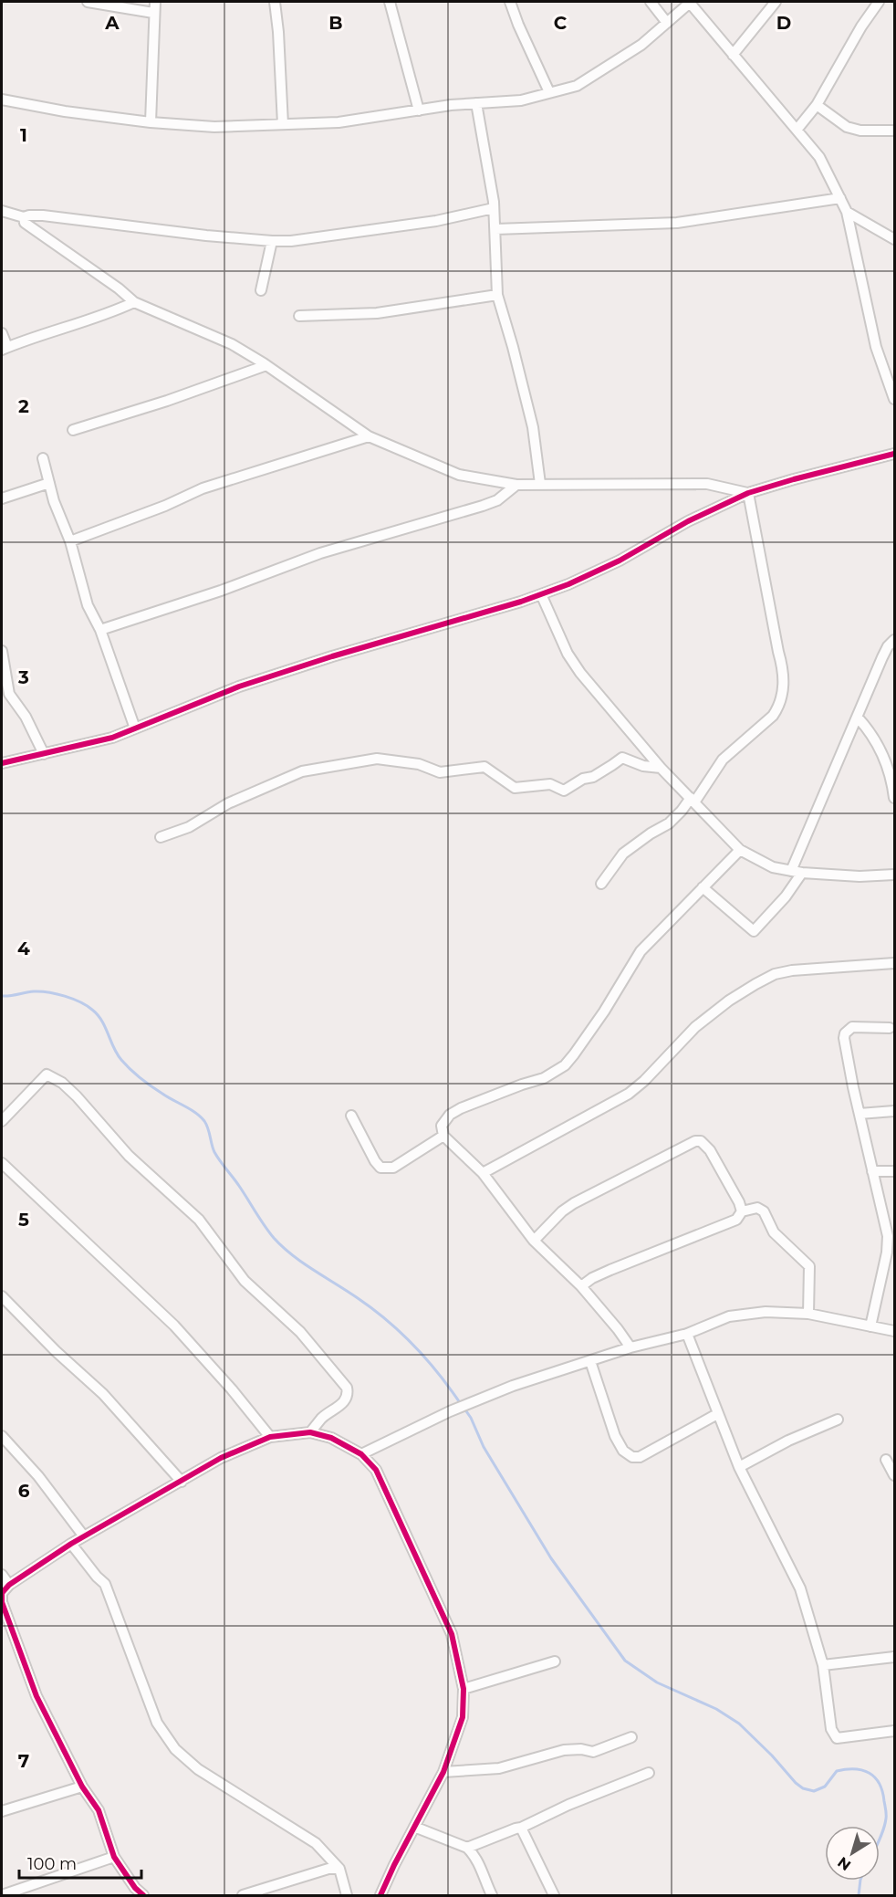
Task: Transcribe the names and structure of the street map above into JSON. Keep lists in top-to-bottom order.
{
  "scale_bar": "100 m",
  "north": "bottom left",
  "grid": {
    "columns": [
      "A",
      "B",
      "C",
      "D"
    ],
    "rows": [
      "1",
      "2",
      "3",
      "4",
      "5",
      "6",
      "7"
    ]
  }
}
